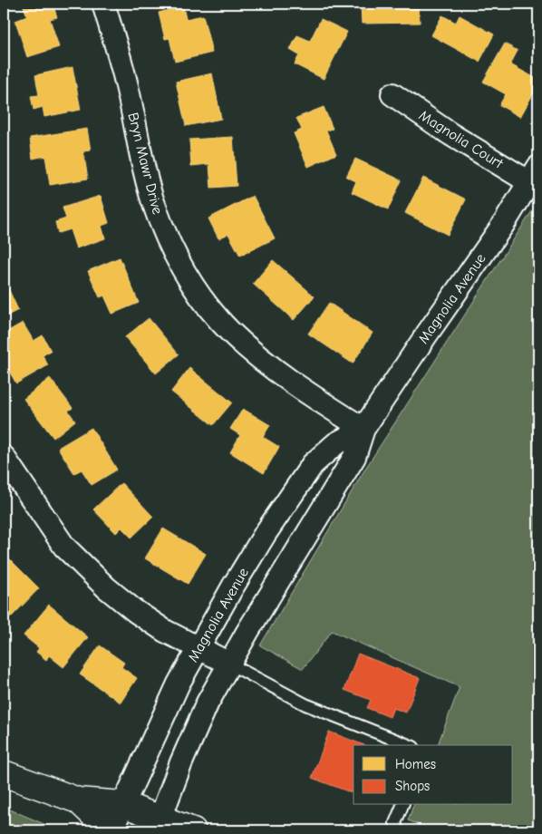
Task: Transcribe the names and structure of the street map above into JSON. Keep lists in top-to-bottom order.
{
  "streets": {
    "street": ["Magnolia Court", "Bryn Mawr Drive", "Magnolia Avenue"]
  },
  "crossings": [
    ["Magnolia Court", "Magnolia Avenue"],
    ["Bryn Mawr Drive", "Magnolia Avenue"]
  ],
  "legend": ["Homes", "Shops"]
}
